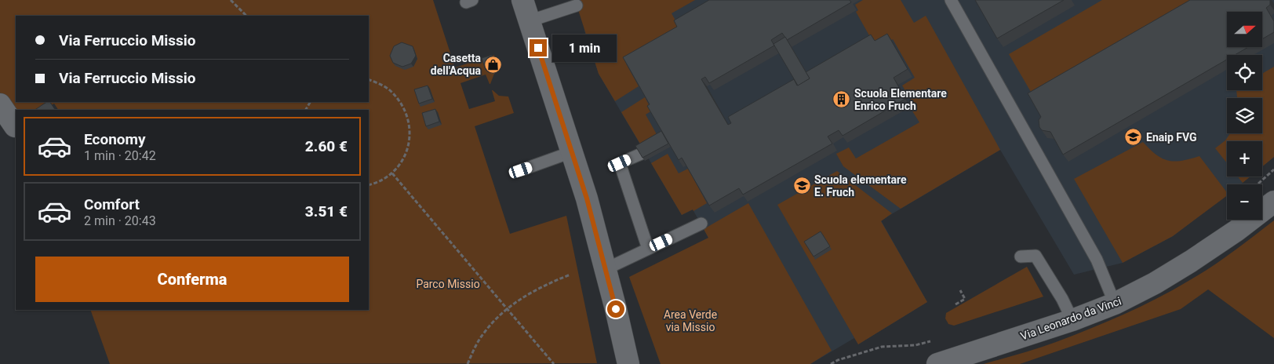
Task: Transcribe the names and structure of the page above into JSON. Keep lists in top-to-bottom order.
{
  "streets": {
    "street": ["Via Leonardo da Vinci"]
  },
  "parks": ["Parco Missio", "Area Verde via Missio"],
  "places": {
    "shop": ["Casetta dell'Acqua"],
    "building": ["Scuola Elementare Enrico Fruch"],
    "school or university": ["Enaip FVG", "Scuola elementare E. Fruch"]
  },
  "north": "right",
  "page": {
    "map_buttons": ["+", "−"],
    "banner": ["Via Ferruccio Missio", "Via Ferruccio Missio"],
    "bubble": "1 min",
    "list": [
      {
        "name": "Economy",
        "note": "1 min · 20:42",
        "value": "2.60 €"
      },
      {
        "name": "Comfort",
        "note": "2 min · 20:43",
        "value": "3.51 €"
      }
    ],
    "buttons": "Conferma"
  }
}
